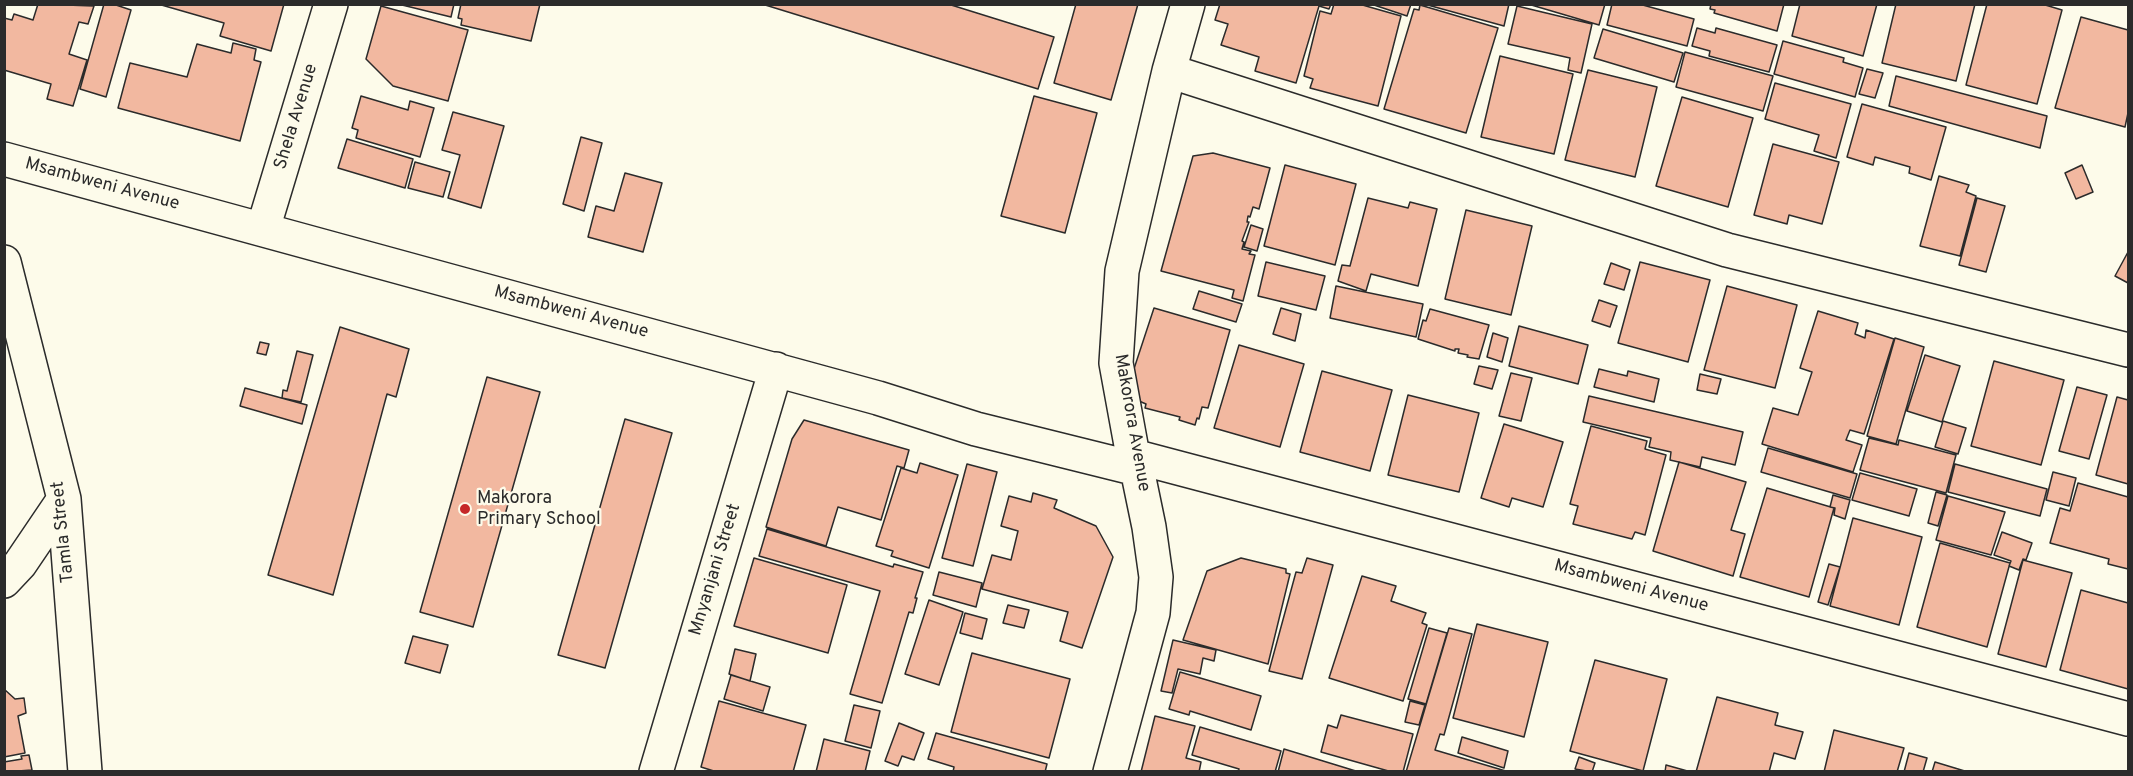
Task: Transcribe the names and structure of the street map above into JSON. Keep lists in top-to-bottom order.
{
  "streets": {
    "street": [
      "Shela Avenue",
      "Msambweni Avenue",
      "Makorora Avenue",
      "Tamla Street",
      "Mnyanjani Street"
    ]
  },
  "crossings": [
    ["Shela Avenue", "Msambweni Avenue"],
    ["Msambweni Avenue", "Makorora Avenue"],
    ["Msambweni Avenue", "Mnyanjani Street"]
  ],
  "places": ["Makorora Primary School"]
}
